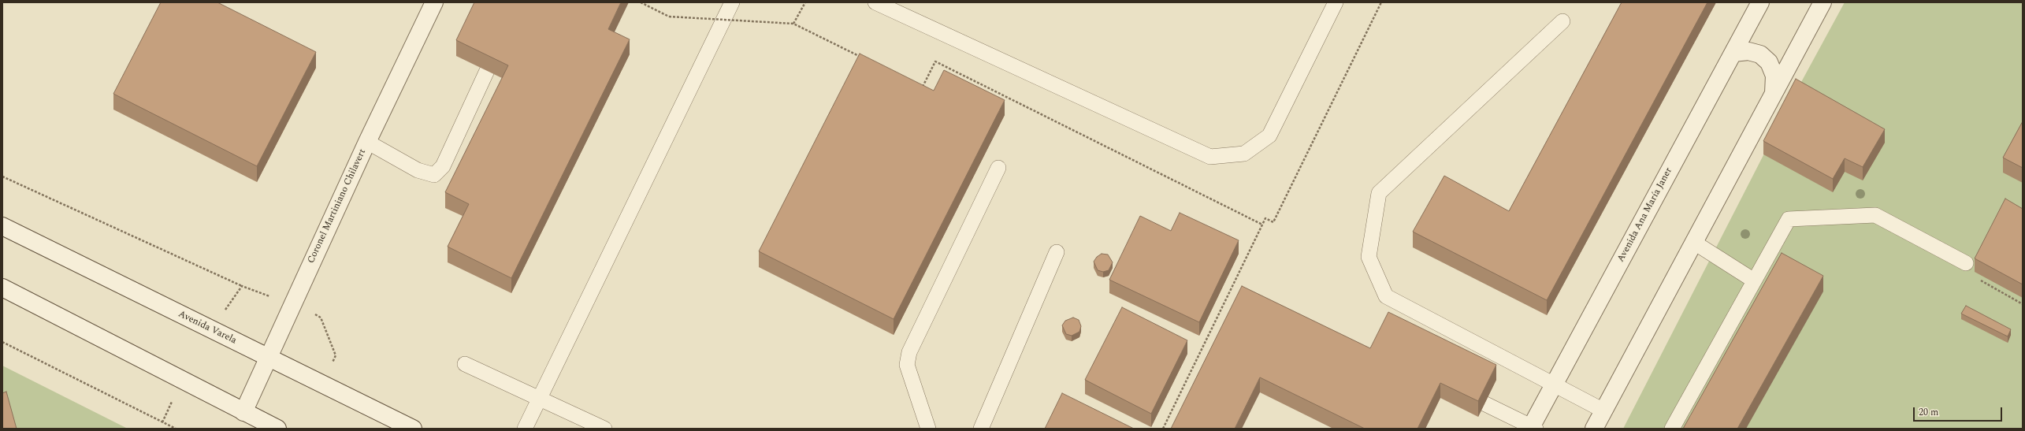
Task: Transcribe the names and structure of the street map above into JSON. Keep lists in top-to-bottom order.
{
  "streets": {
    "street": ["Coronel Martiniano Chilavert", "Avenida Ana María Janer", "Avenida Varela"]
  },
  "crossings": [
    ["Coronel Martiniano Chilavert", "Avenida Varela"]
  ],
  "scale_bar": "20 m"
}
